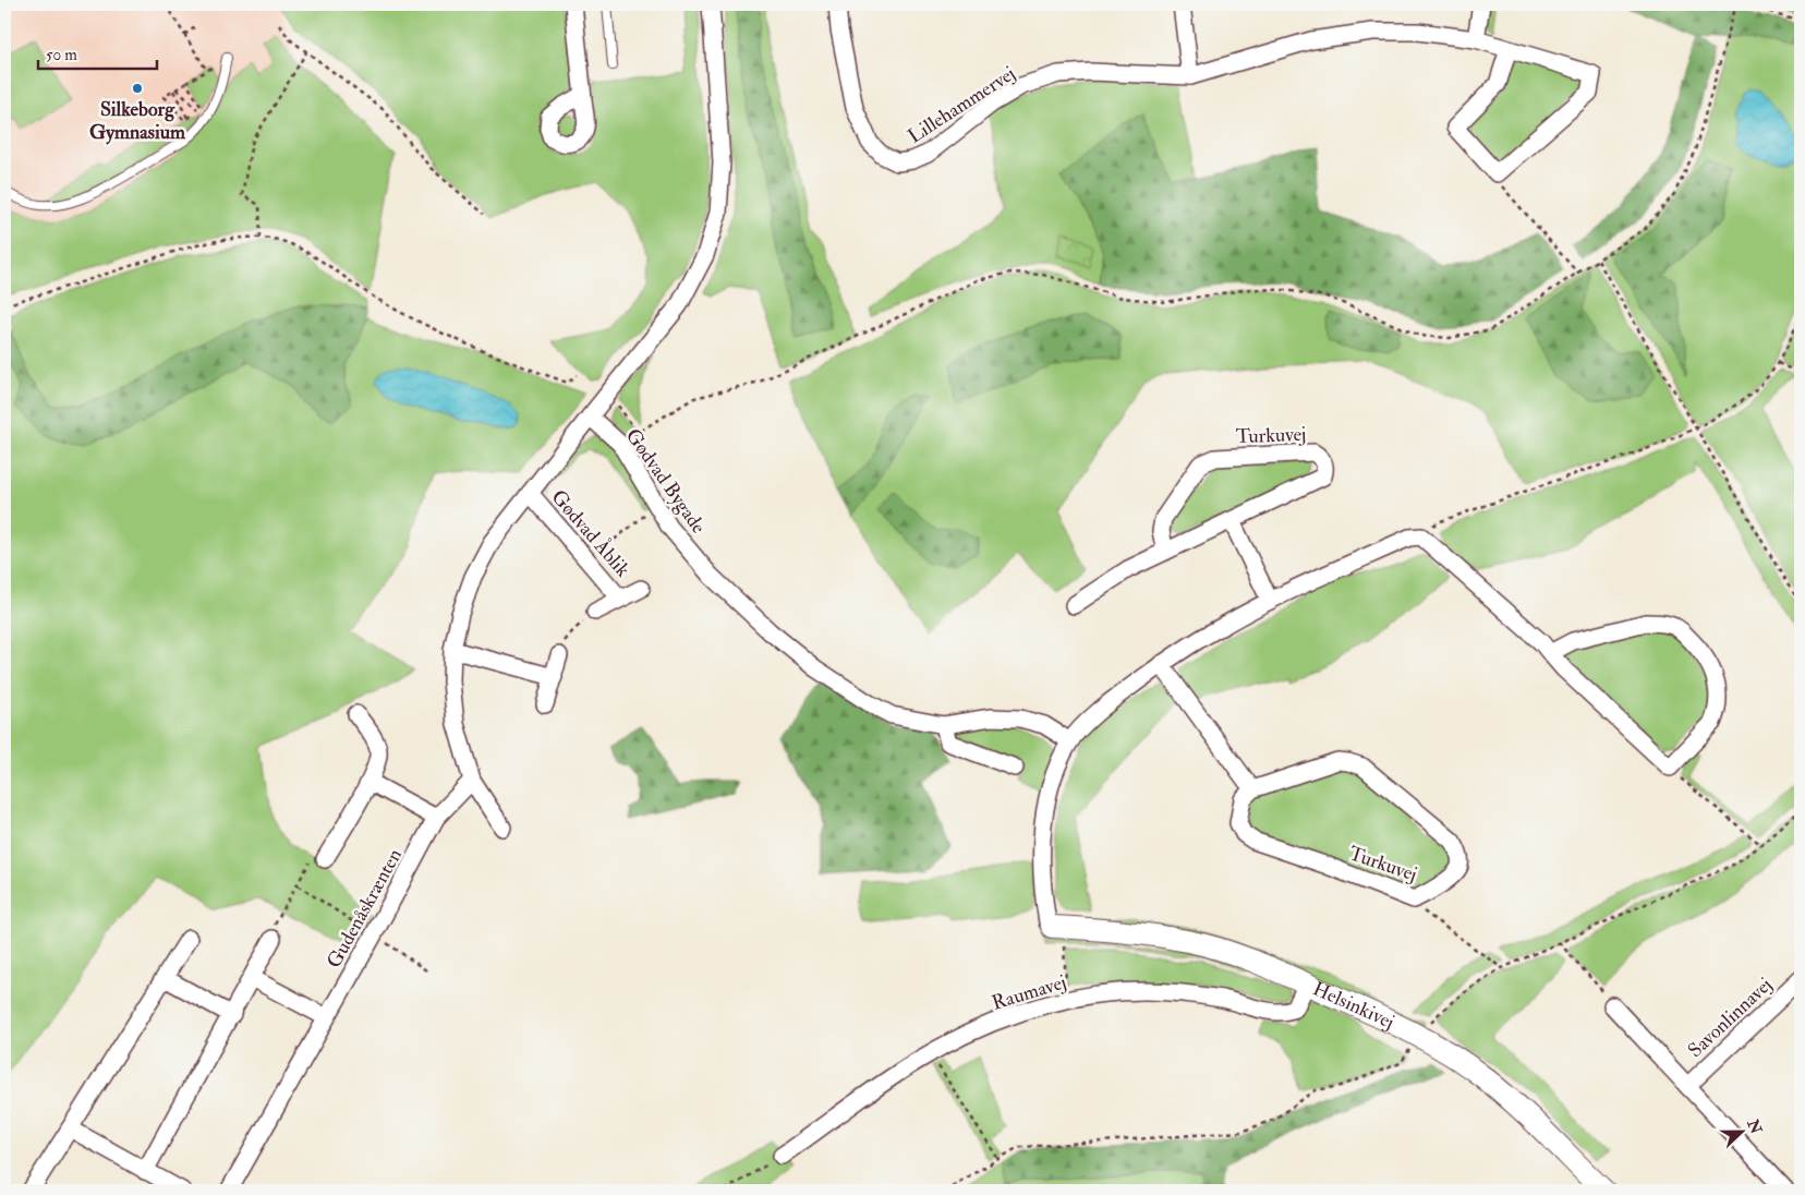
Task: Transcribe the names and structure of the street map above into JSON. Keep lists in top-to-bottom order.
{
  "streets": {
    "street": [
      "Lillehammervej",
      "Turkuvej",
      "Gødvad Bygade",
      "Gødvad Åblik",
      "Gudenåskrænten",
      "Raumavej",
      "Helsinkivej",
      "Savonlinnavej"
    ]
  },
  "crossings": [
    ["Gødvad Bygade", "Gødvad Åblik"],
    ["Gødvad Åblik", "Gudenåskrænten"],
    ["Raumavej", "Helsinkivej"]
  ],
  "places": ["Silkeborg Gymnasium"],
  "scale_bar": "50 m",
  "north": "right"
}
